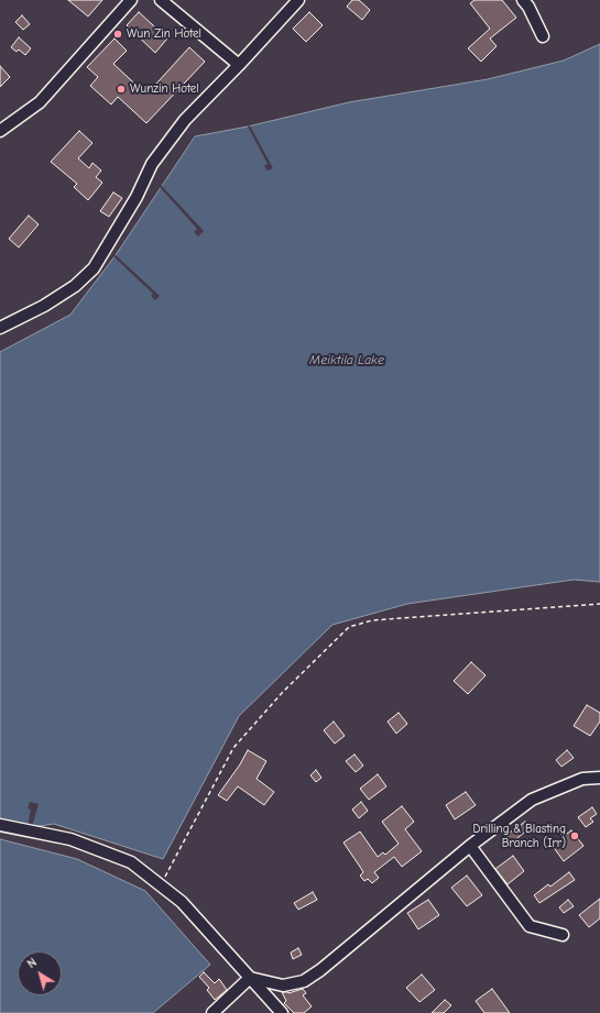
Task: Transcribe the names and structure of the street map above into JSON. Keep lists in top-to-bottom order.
{
  "water": ["Meiktila Lake"],
  "places": ["Wun Zin Hotel", "Wunzin Hotel", "Drilling & Blasting Branch (Irr)"],
  "north": "top left"
}
